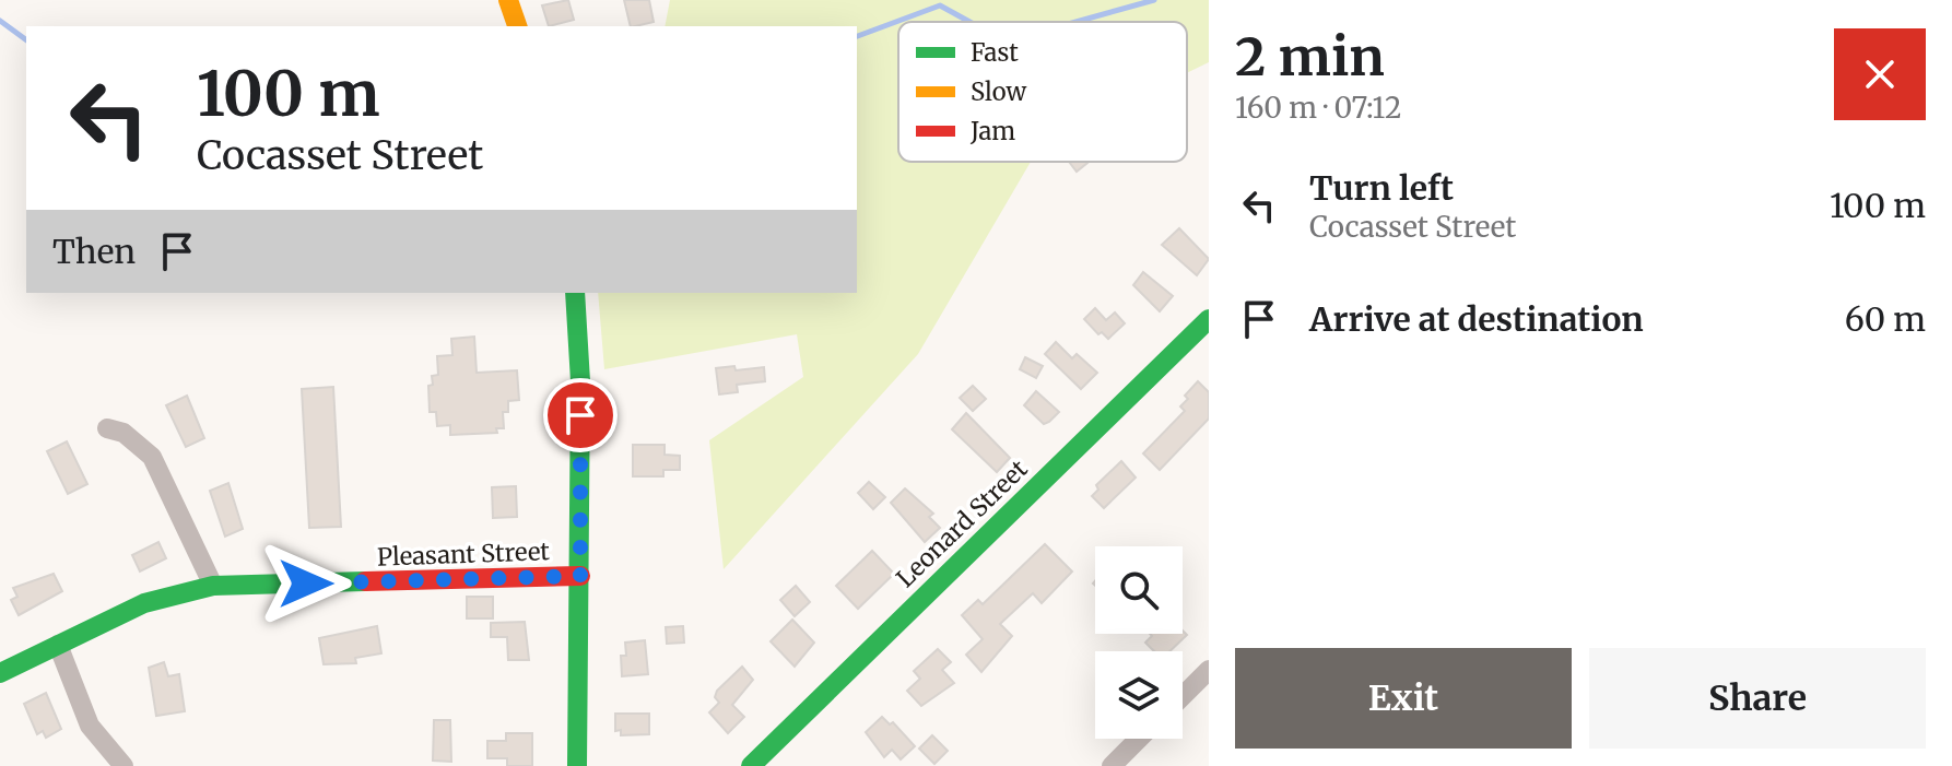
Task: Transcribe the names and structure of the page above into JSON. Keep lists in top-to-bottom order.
{
  "streets": {
    "street": ["Leonard Street", "Pleasant Street"]
  },
  "legend": ["Fast", "Slow", "Jam"],
  "page": {
    "heading": ["2 min", "160 m · 07:12"],
    "turn": ["100 m", "Cocasset Street"],
    "list": [
      {
        "name": "Turn left",
        "note": "Cocasset Street",
        "value": "100 m"
      },
      {
        "name": "Arrive at destination",
        "value": "60 m"
      }
    ],
    "then": "Then",
    "buttons": ["Exit", "Share"]
  }
}
